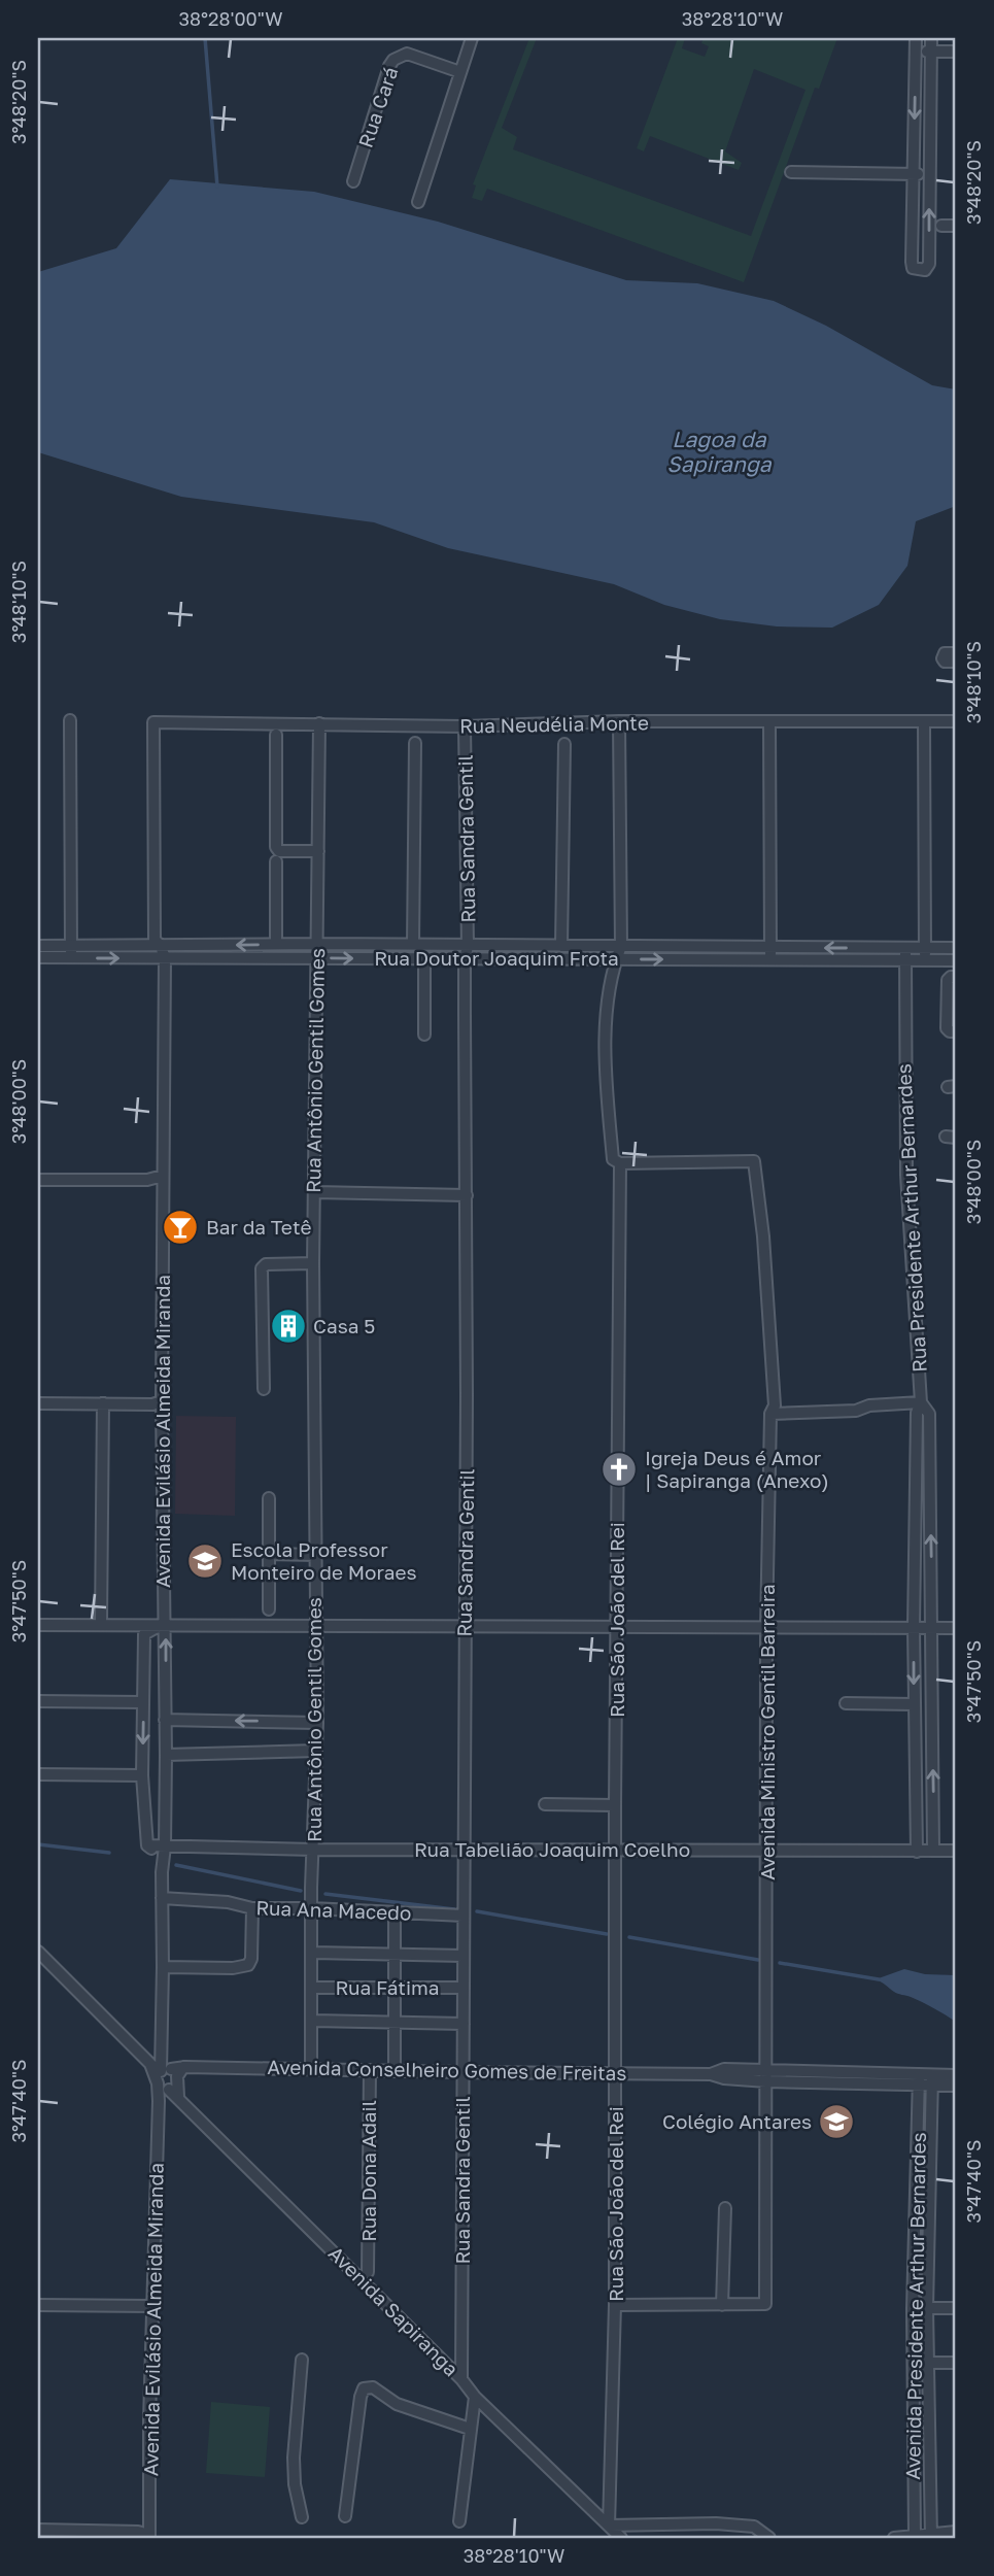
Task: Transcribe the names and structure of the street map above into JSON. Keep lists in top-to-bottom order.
{
  "streets": {
    "street": [
      "Rua Cará",
      "Rua Neudélia Monte",
      "Rua Sandra Gentil",
      "Rua Doutor Joaquim Frota",
      "Rua Antônio Gentil Gomes",
      "Rua Presidente Arthur Bernardes",
      "Avenida Evilásio Almeida Miranda",
      "Rua São João del Rei",
      "Avenida Ministro Gentil Barreira",
      "Rua Tabelião Joaquim Coelho",
      "Rua Ana Macedo",
      "Rua Fátima",
      "Avenida Conselheiro Gomes de Freitas",
      "Rua Dona Adail",
      "Avenida Presidente Arthur Bernardes",
      "Avenida Sapiranga"
    ]
  },
  "crossings": [
    ["Rua Neudélia Monte", "Rua Sandra Gentil"],
    ["Rua Neudélia Monte", "Rua Antônio Gentil Gomes"],
    ["Rua Neudélia Monte", "Avenida Evilásio Almeida Miranda"],
    ["Rua Neudélia Monte", "Rua São João del Rei"],
    ["Rua Sandra Gentil", "Rua Doutor Joaquim Frota"],
    ["Rua Sandra Gentil", "Rua Tabelião Joaquim Coelho"],
    ["Rua Sandra Gentil", "Rua Ana Macedo"],
    ["Rua Sandra Gentil", "Rua Fátima"],
    ["Rua Sandra Gentil", "Avenida Conselheiro Gomes de Freitas"],
    ["Rua Sandra Gentil", "Avenida Sapiranga"],
    ["Rua Doutor Joaquim Frota", "Rua Antônio Gentil Gomes"],
    ["Rua Doutor Joaquim Frota", "Rua Presidente Arthur Bernardes"],
    ["Rua Doutor Joaquim Frota", "Avenida Evilásio Almeida Miranda"],
    ["Rua Doutor Joaquim Frota", "Rua São João del Rei"],
    ["Rua Antônio Gentil Gomes", "Rua Tabelião Joaquim Coelho"],
    ["Rua Antônio Gentil Gomes", "Rua Ana Macedo"],
    ["Rua Antônio Gentil Gomes", "Rua Fátima"],
    ["Rua Antônio Gentil Gomes", "Avenida Conselheiro Gomes de Freitas"],
    ["Rua Presidente Arthur Bernardes", "Rua Tabelião Joaquim Coelho"],
    ["Avenida Evilásio Almeida Miranda", "Rua Tabelião Joaquim Coelho"],
    ["Avenida Evilásio Almeida Miranda", "Rua Ana Macedo"],
    ["Avenida Evilásio Almeida Miranda", "Avenida Conselheiro Gomes de Freitas"],
    ["Avenida Evilásio Almeida Miranda", "Avenida Sapiranga"],
    ["Rua São João del Rei", "Avenida Ministro Gentil Barreira"],
    ["Rua São João del Rei", "Rua Tabelião Joaquim Coelho"],
    ["Rua São João del Rei", "Avenida Conselheiro Gomes de Freitas"],
    ["Rua São João del Rei", "Avenida Sapiranga"],
    ["Avenida Ministro Gentil Barreira", "Rua Tabelião Joaquim Coelho"],
    ["Avenida Ministro Gentil Barreira", "Avenida Conselheiro Gomes de Freitas"],
    ["Avenida Conselheiro Gomes de Freitas", "Rua Dona Adail"],
    ["Avenida Conselheiro Gomes de Freitas", "Avenida Presidente Arthur Bernardes"],
    ["Avenida Conselheiro Gomes de Freitas", "Avenida Sapiranga"]
  ],
  "water": ["Lagoa da Sapiranga"],
  "places": {
    "bar": ["Bar da Tetê"],
    "building": ["Casa 5"],
    "church": ["Igreja Deus é Amor | Sapiranga (Anexo)"],
    "school or university": ["Escola Professor Monteiro de Moraes", "Colégio Antares"]
  },
  "coordinates": [
    "38°28'00\"W",
    "38°28'10\"W",
    "3°48'20\"S",
    "3°48'10\"S",
    "3°48'00\"S",
    "3°47'50\"S",
    "3°47'40\"S"
  ]
}
